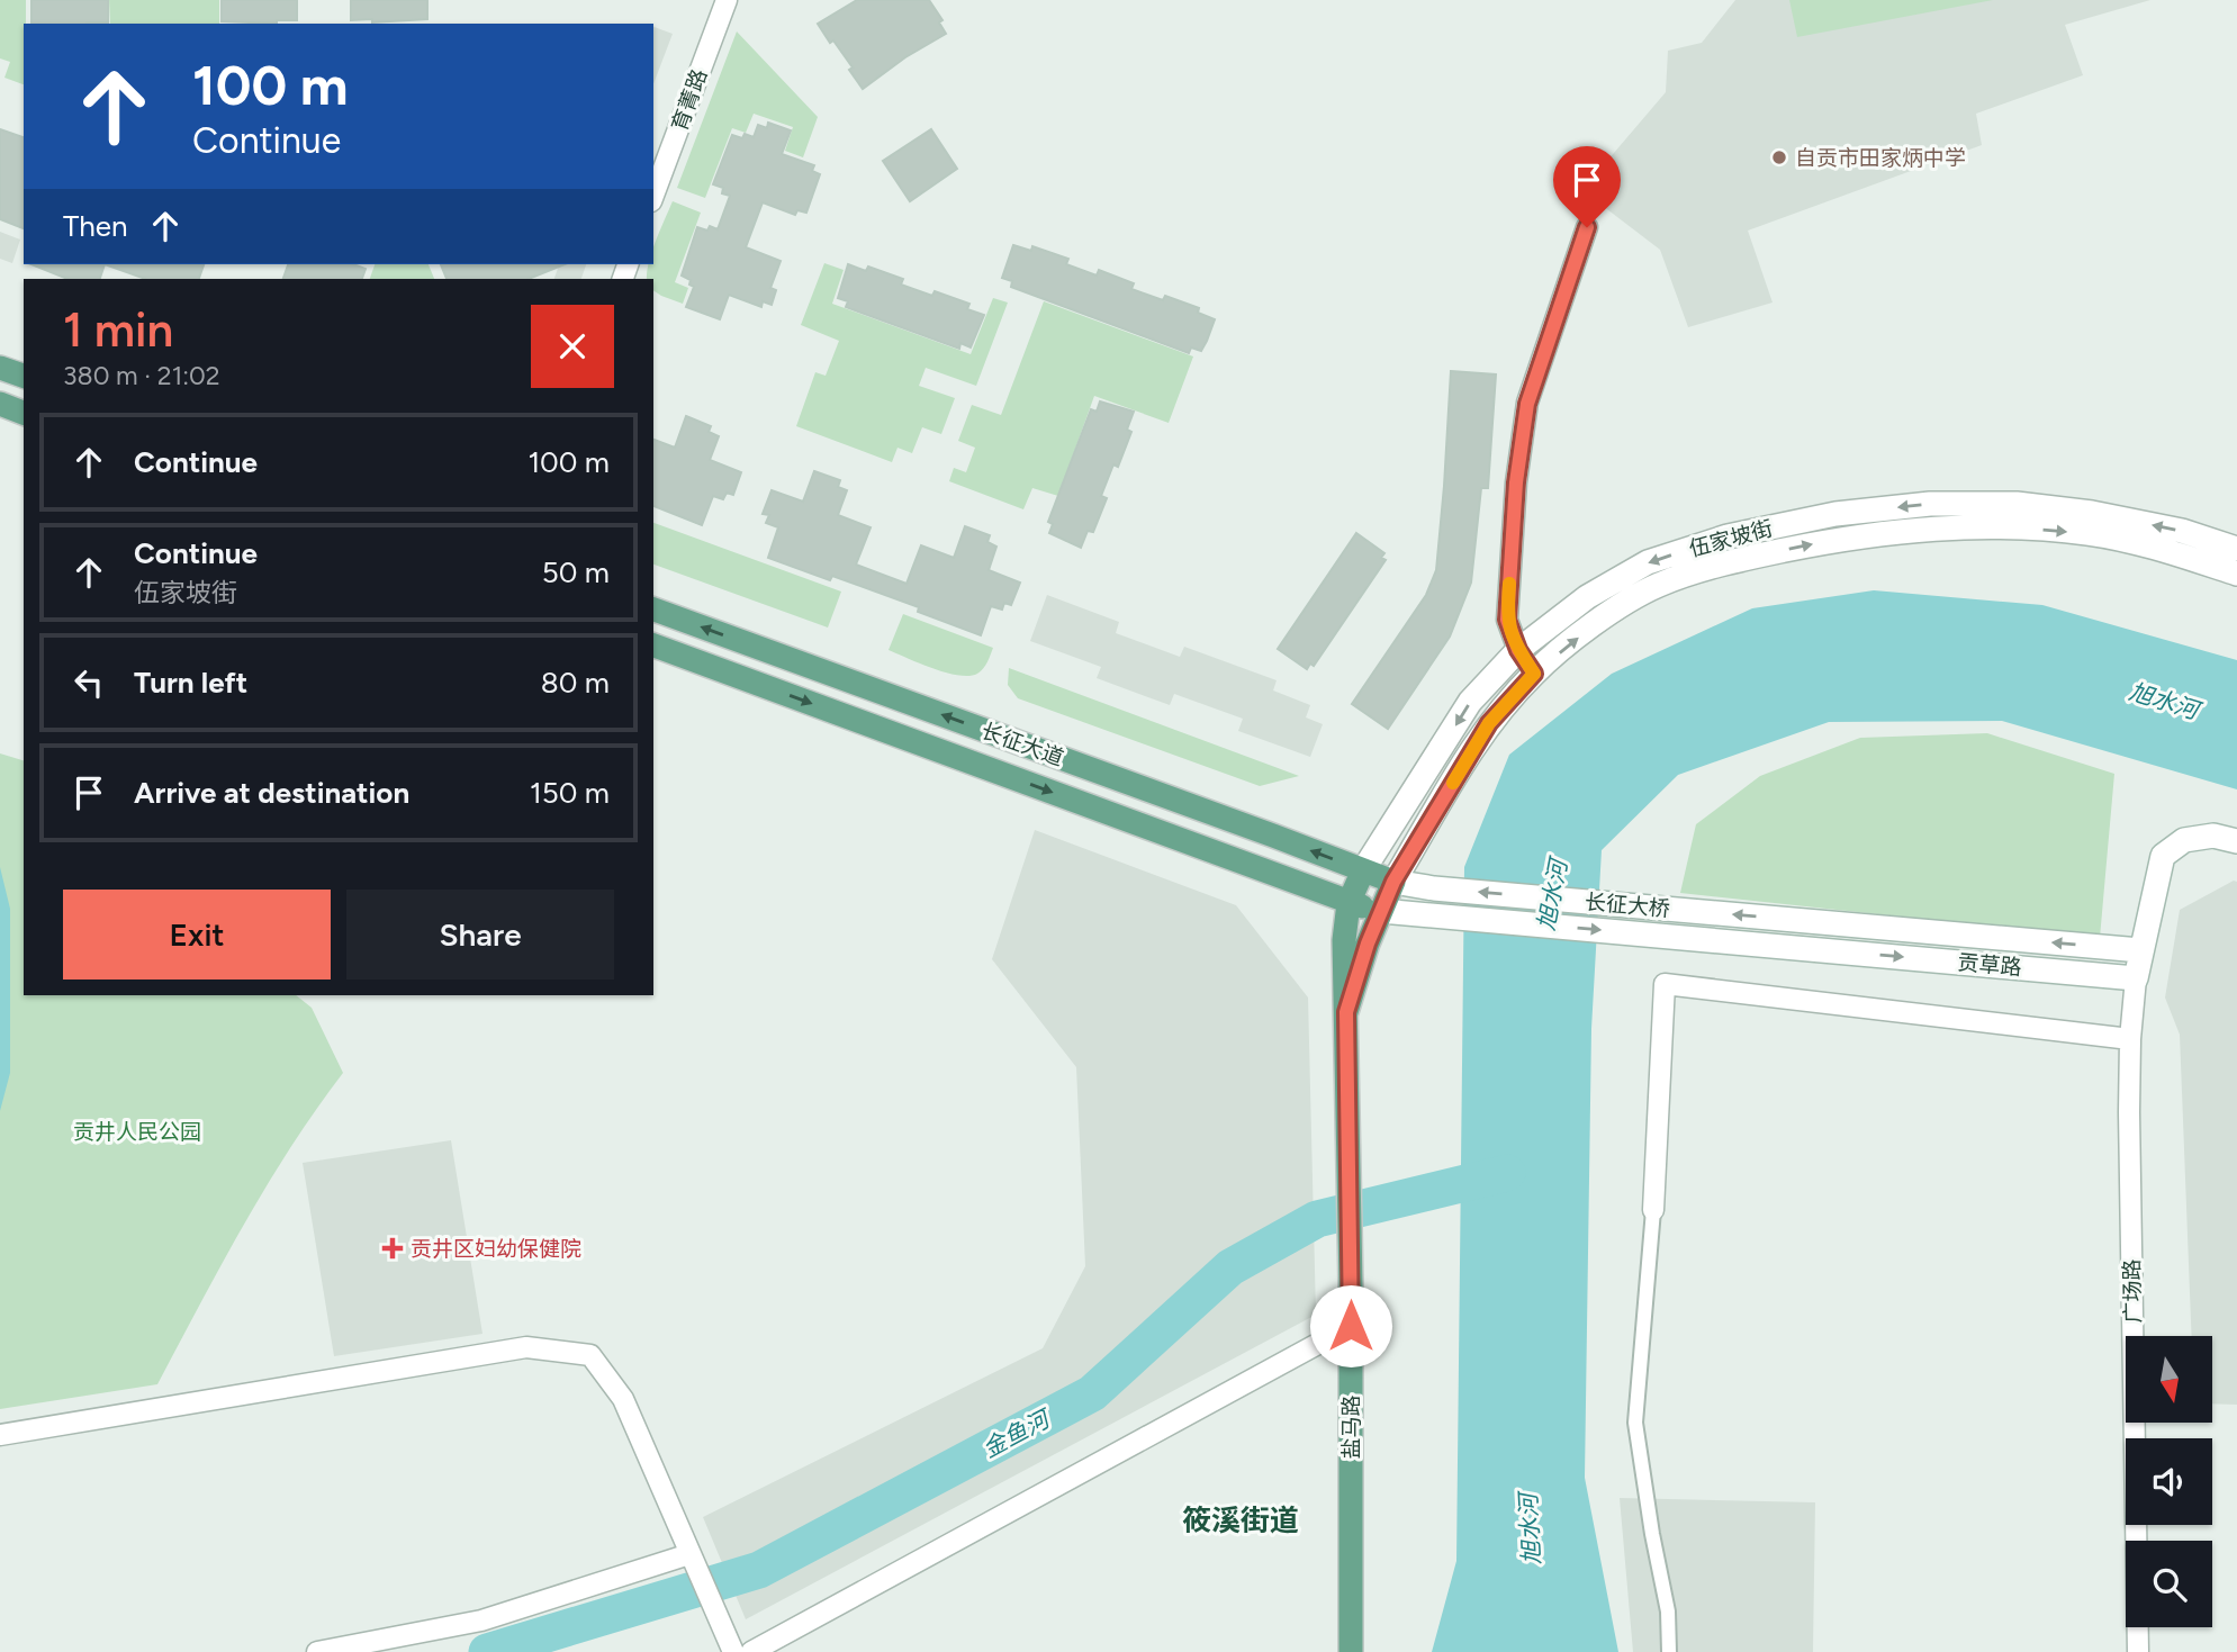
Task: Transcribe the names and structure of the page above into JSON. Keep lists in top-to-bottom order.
{
  "streets": {
    "main road": ["长征大道", "盐马路"],
    "street": [
      "育菁路",
      "伍家坡街",
      "长征大桥",
      "贡草路",
      "广场路"
    ]
  },
  "crossings": [
    ["伍家坡街", "长征大道"],
    ["伍家坡街", "长征大桥"],
    ["伍家坡街", "盐马路"],
    ["长征大道", "长征大桥"],
    ["长征大道", "盐马路"],
    ["长征大桥", "贡草路"],
    ["贡草路", "广场路"]
  ],
  "districts": ["筱溪街道"],
  "water": ["旭水河", "金鱼河"],
  "parks": ["贡井人民公园"],
  "places": {
    "other": ["自贡市田家炳中学"],
    "health": ["贡井区妇幼保健院"]
  },
  "north": "bottom",
  "page": {
    "turn": ["100 m", "Continue"],
    "then": "Then",
    "heading": ["1 min", "380 m · 21:02"],
    "list": [
      {
        "name": "Continue",
        "value": "100 m"
      },
      {
        "name": "Continue",
        "note": "伍家坡街",
        "value": "50 m"
      },
      {
        "name": "Turn left",
        "value": "80 m"
      },
      {
        "name": "Arrive at destination",
        "value": "150 m"
      }
    ],
    "buttons": ["Exit", "Share"]
  }
}
